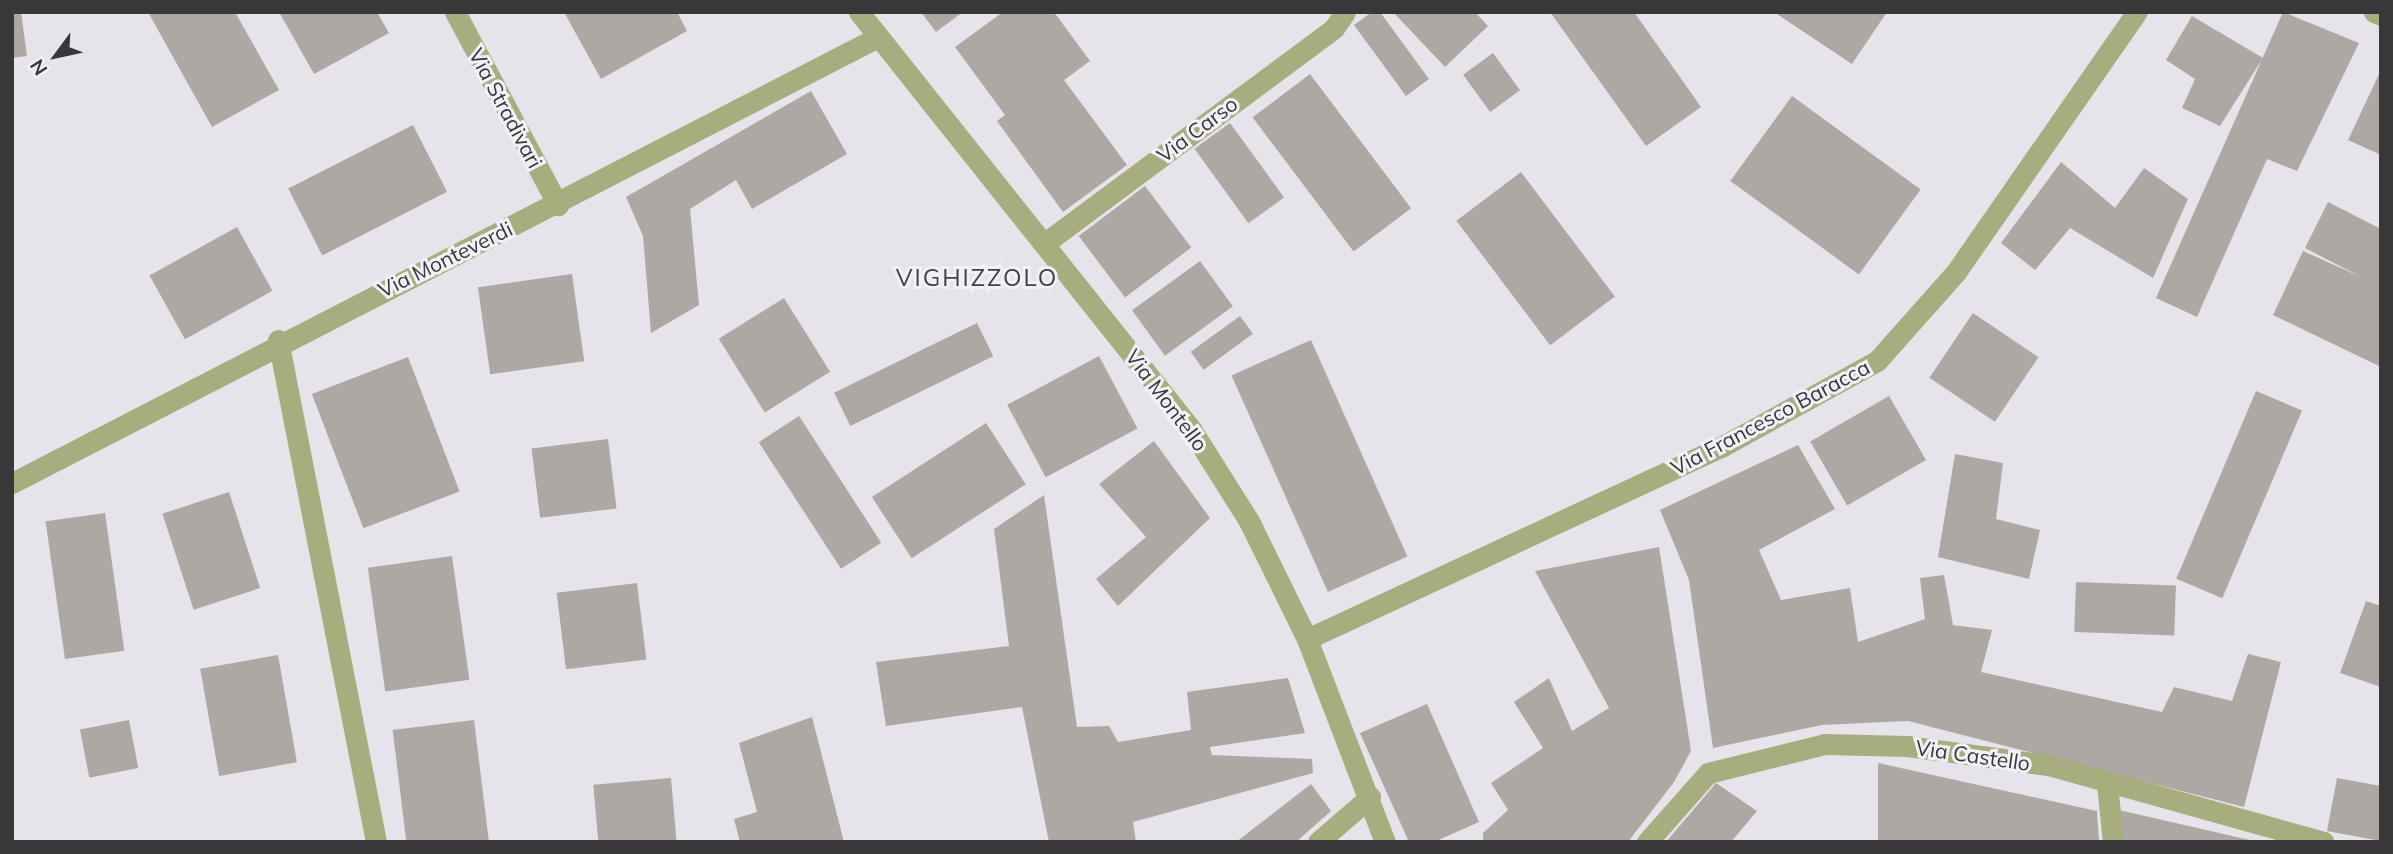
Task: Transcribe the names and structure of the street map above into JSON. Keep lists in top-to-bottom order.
{
  "streets": {
    "street": [
      "Via Stradivari",
      "Via Carso",
      "Via Monteverdi",
      "Via Montello",
      "Via Francesco Baracca",
      "Via Castello"
    ]
  },
  "crossings": [
    ["Via Stradivari", "Via Monteverdi"],
    ["Via Carso", "Via Montello"],
    ["Via Monteverdi", "Via Montello"],
    ["Via Montello", "Via Francesco Baracca"]
  ],
  "districts": ["VIGHIZZOLO"],
  "north": "bottom left"
}
